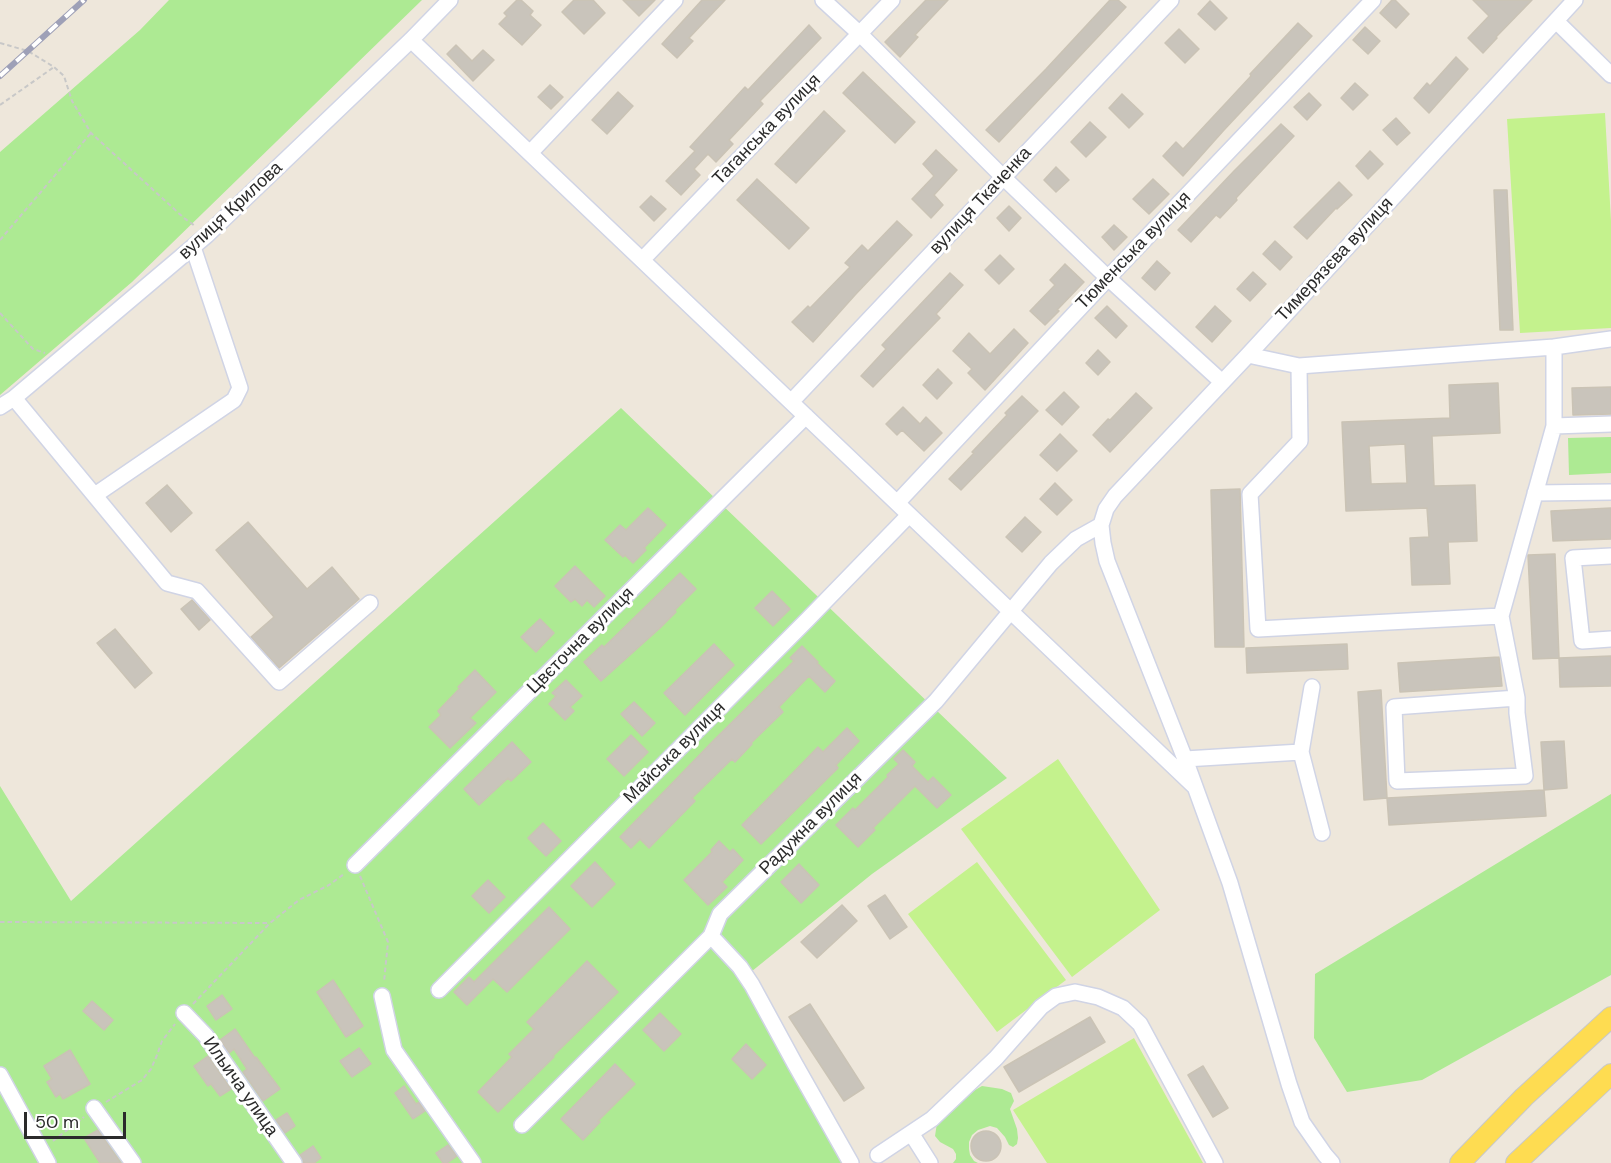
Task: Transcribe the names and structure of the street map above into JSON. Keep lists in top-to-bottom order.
{
  "streets": {
    "street": [
      "Таганська вулиця",
      "вулиця Ткаченка",
      "вулиця Крилова",
      "Тюменська вулиця",
      "Тимерязєва вулиця",
      "Цвєточна вулиця",
      "Майська вулиця",
      "Радужна вулиця",
      "Ильича улица"
    ]
  },
  "crossings": [
    ["Тимерязєва вулиця", "Радужна вулиця"]
  ],
  "scale_bar": "50 m"
}
